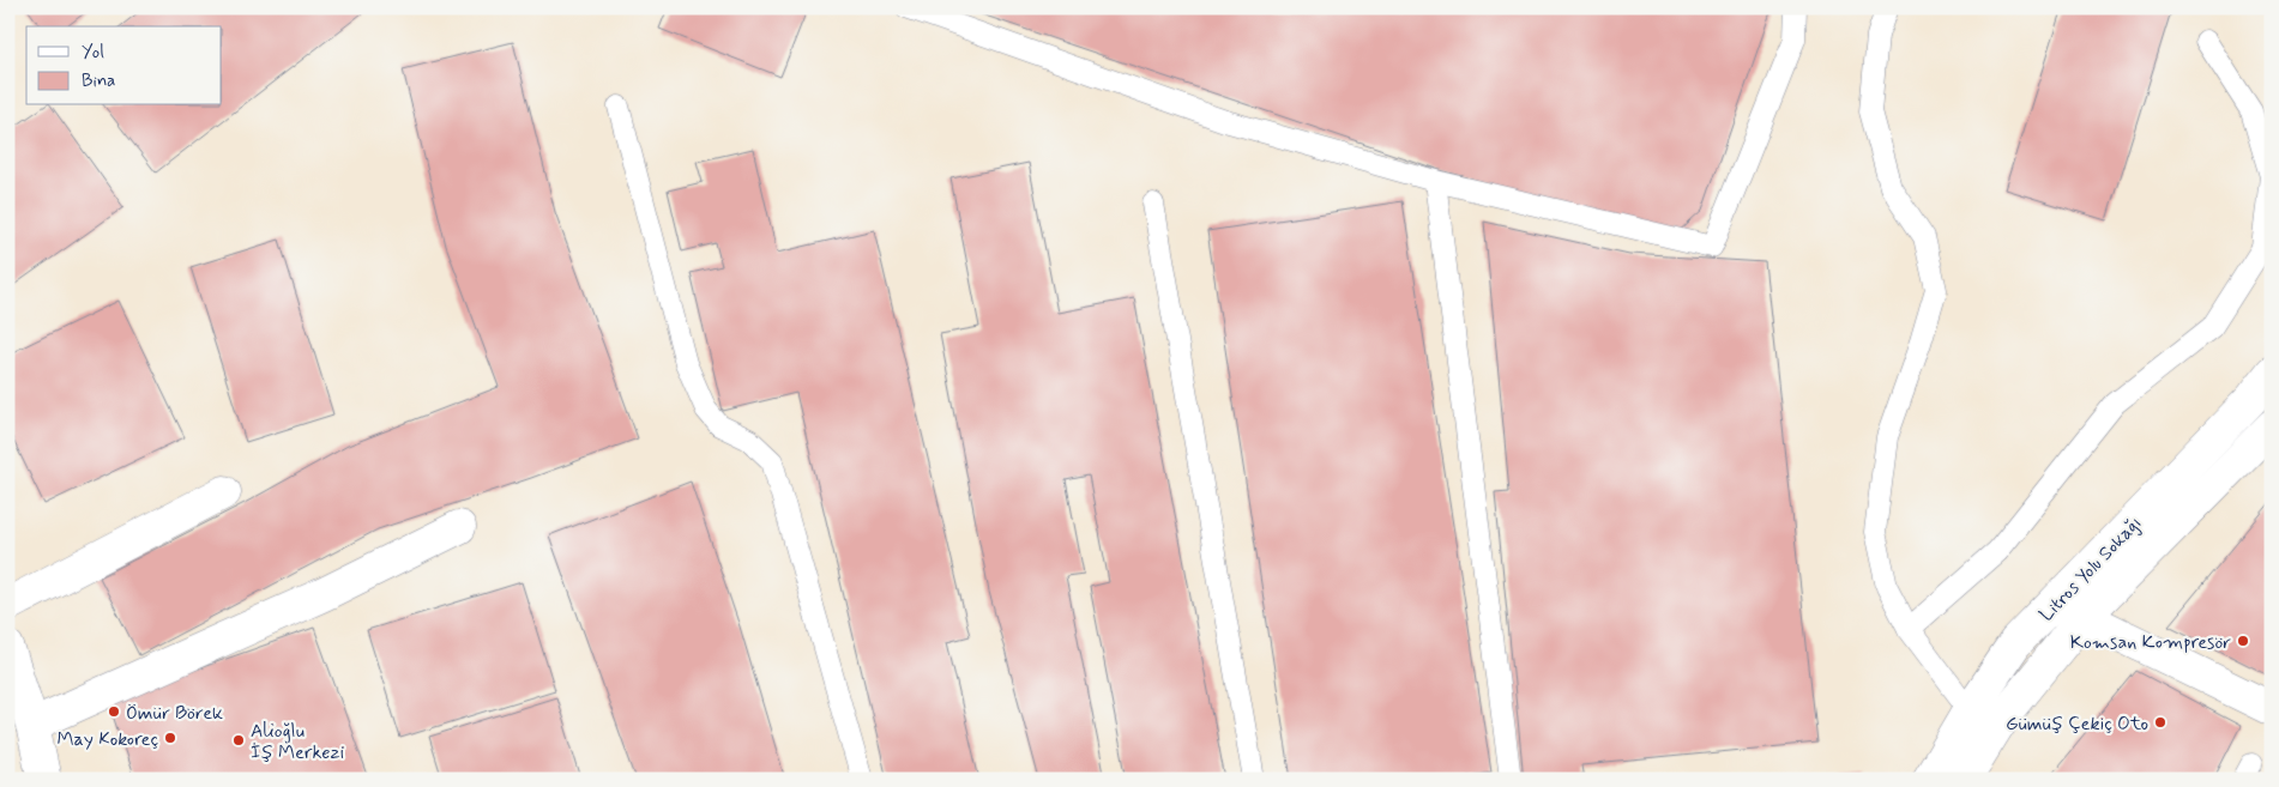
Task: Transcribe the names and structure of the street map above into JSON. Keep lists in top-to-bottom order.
{
  "streets": {
    "main road": ["Litros Yolu Sokağı"]
  },
  "places": [
    "Komsan Kompresör",
    "Ömür Börek",
    "Gümüş Çekiç Oto",
    "May Kokoreç",
    "Alioğlu İş Merkezi"
  ],
  "legend": ["Yol", "Bina"]
}
